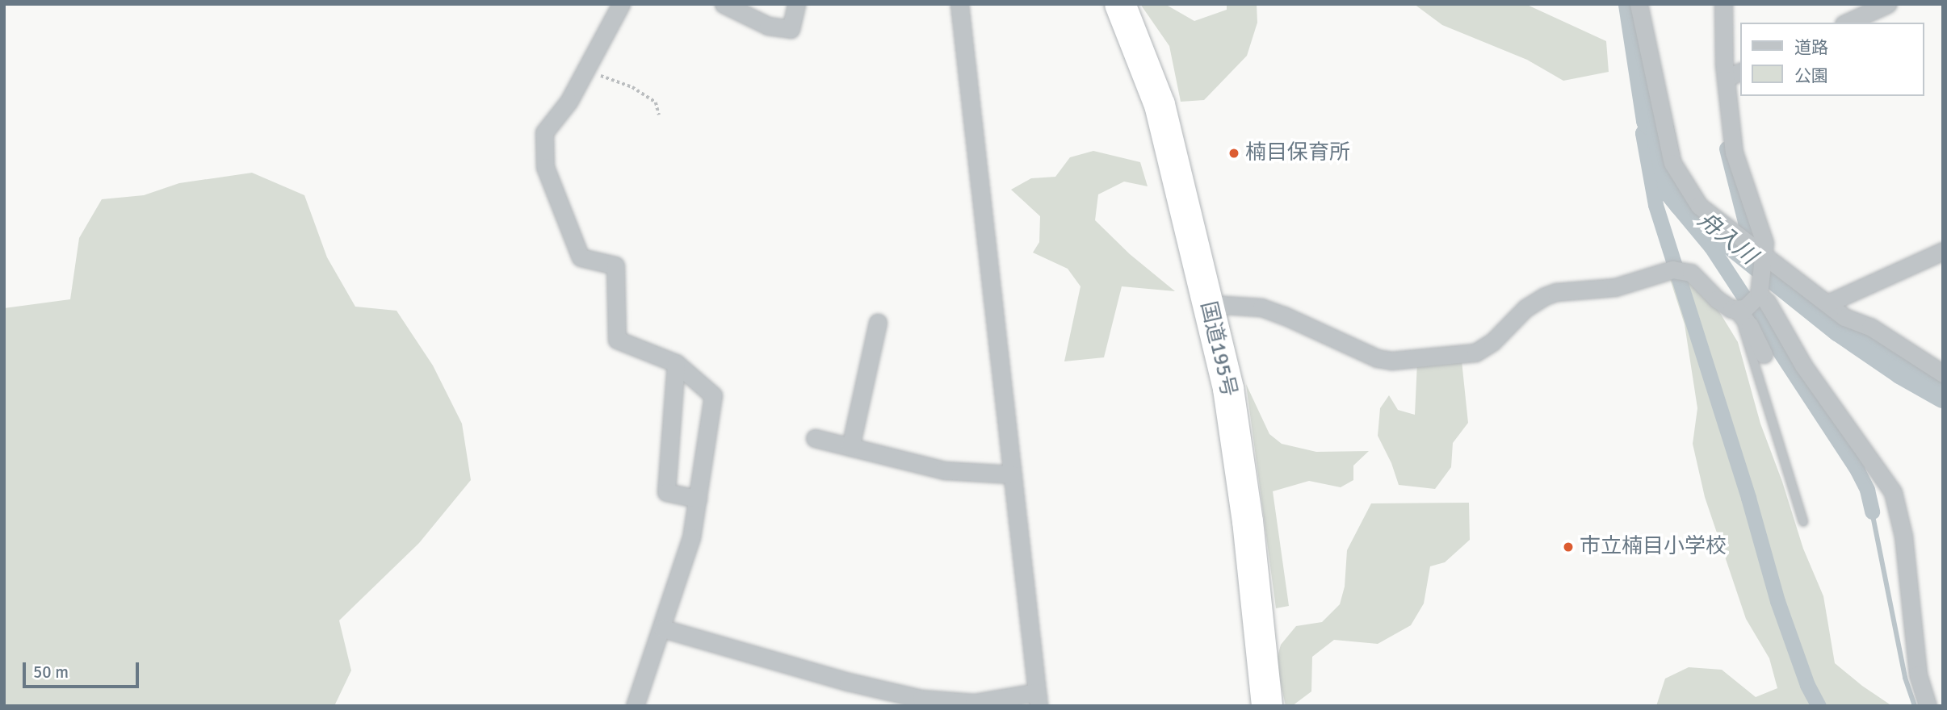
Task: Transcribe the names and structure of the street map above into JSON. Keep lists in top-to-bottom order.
{
  "streets": {
    "highway": ["国道195号"]
  },
  "water": ["舟入川"],
  "places": ["楠目保育所", "市立楠目小学校"],
  "legend": ["道路", "公園"],
  "scale_bar": "50 m"
}
